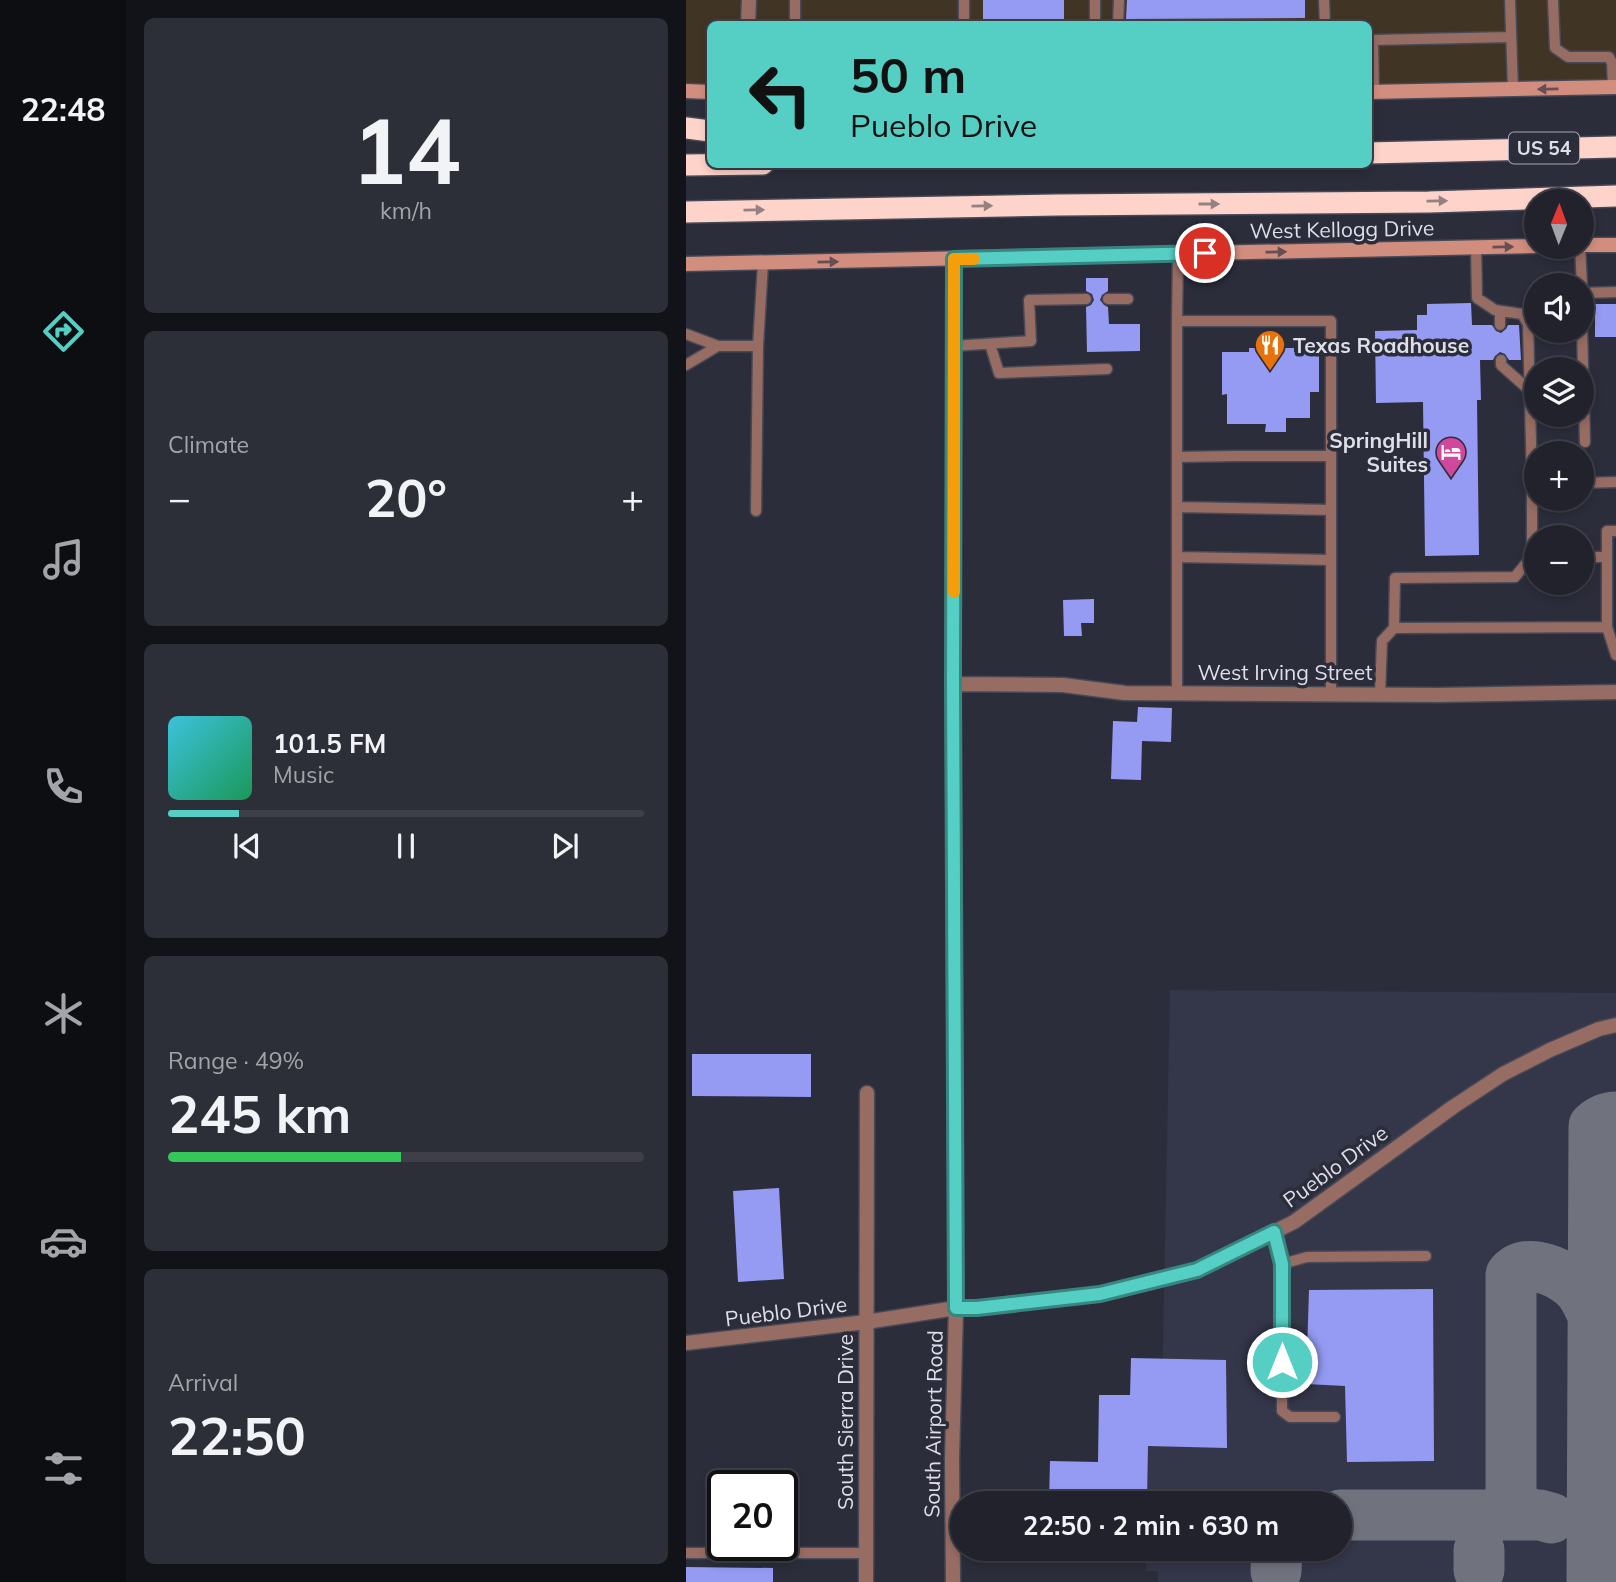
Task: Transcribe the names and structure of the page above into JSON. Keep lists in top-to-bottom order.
{
  "streets": {
    "highway": ["US 54"],
    "main road": ["West Kellogg Drive"],
    "street": [
      "West Irving Street",
      "Pueblo Drive",
      "South Sierra Drive",
      "South Airport Road"
    ]
  },
  "crossings": [
    ["West Kellogg Drive", "South Airport Road"],
    ["West Irving Street", "South Airport Road"],
    ["Pueblo Drive", "South Sierra Drive"],
    ["Pueblo Drive", "South Airport Road"]
  ],
  "one_way": ["West Kellogg Drive"],
  "places": {
    "restaurant": ["Texas Roadhouse"],
    "hotel": ["SpringHill Suites"]
  },
  "north": "top",
  "page": {
    "tabs": "22:48",
    "tile": [
      ["14", "km/h"],
      "Climate",
      ["Range · 49%", "245 km"],
      ["Arrival", "22:50"]
    ],
    "turn": ["50 m", "Pueblo Drive"],
    "map_buttons": ["+", "−"],
    "heat": ["−", "20°", "+"],
    "song": ["101.5 FM", "Music"],
    "limit": "20",
    "trip": "22:50 · 2 min · 630 m"
  }
}
